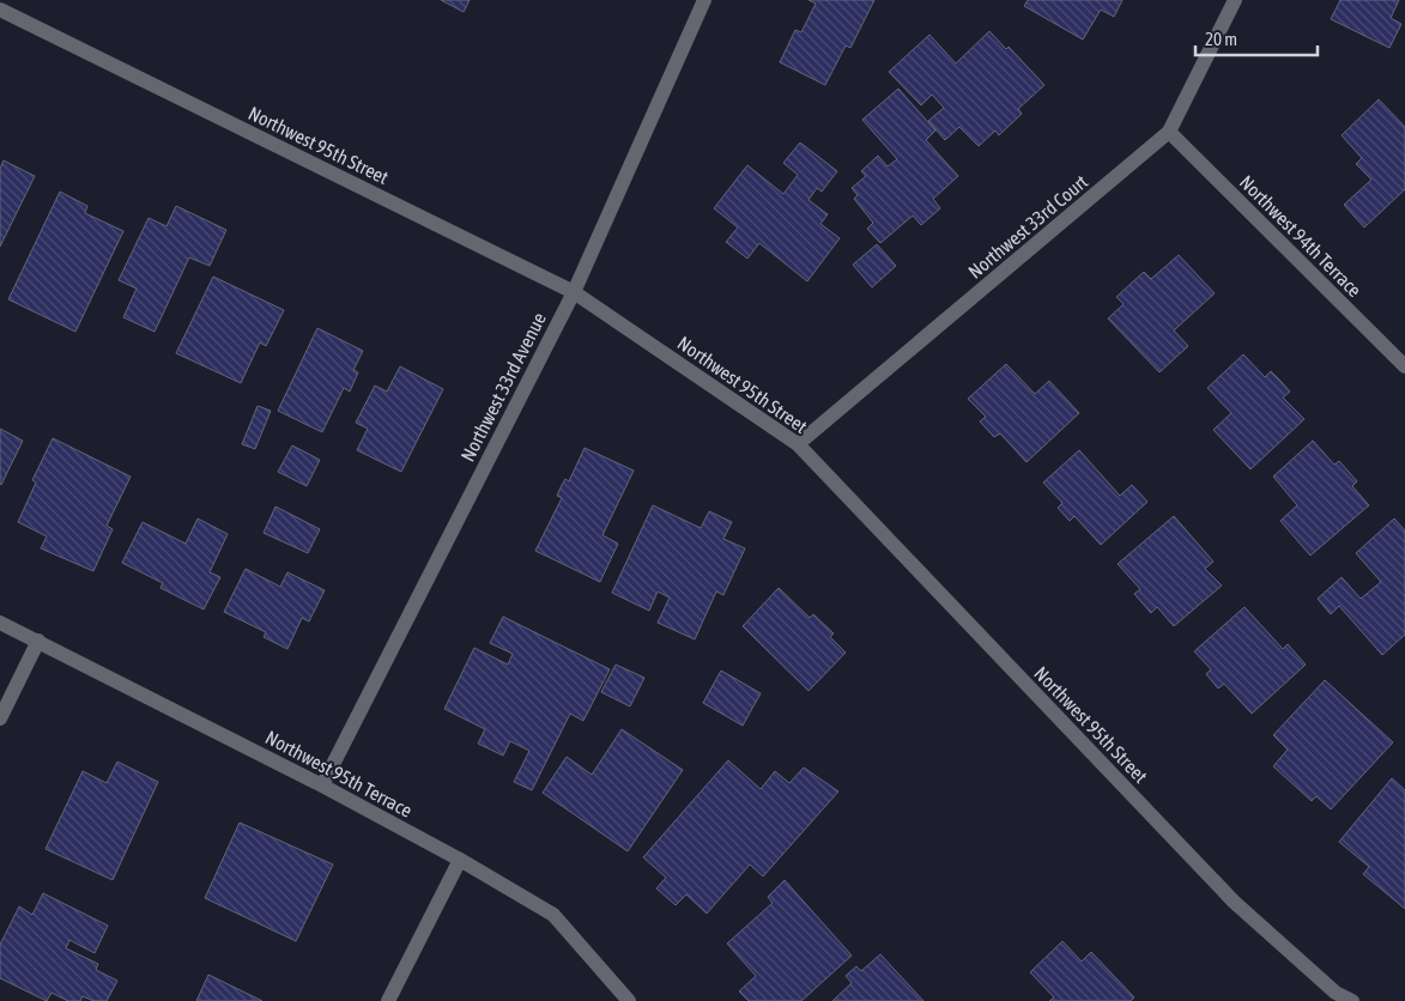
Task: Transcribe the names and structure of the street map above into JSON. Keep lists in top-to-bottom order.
{
  "streets": {
    "street": [
      "Northwest 95th Street",
      "Northwest 33rd Court",
      "Northwest 94th Terrace",
      "Northwest 33rd Avenue",
      "Northwest 95th Terrace"
    ]
  },
  "crossings": [
    ["Northwest 95th Street", "Northwest 33rd Court"],
    ["Northwest 95th Street", "Northwest 33rd Avenue"],
    ["Northwest 33rd Court", "Northwest 94th Terrace"],
    ["Northwest 33rd Avenue", "Northwest 95th Terrace"]
  ],
  "scale_bar": "20 m"
}
